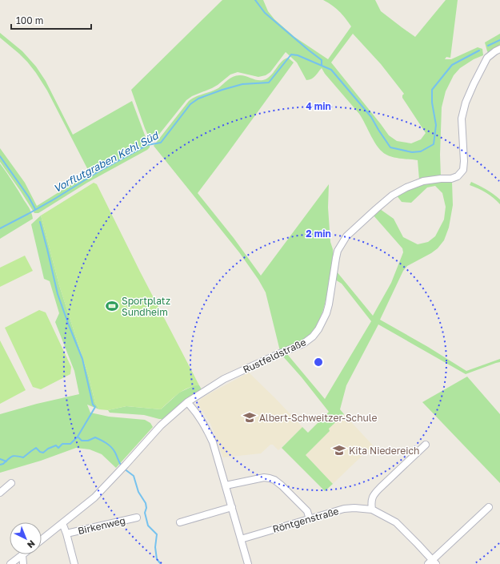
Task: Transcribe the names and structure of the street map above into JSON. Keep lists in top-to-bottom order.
{
  "streets": {
    "street": ["Rustfeldstraße", "Röntgenstraße", "Birkenweg"]
  },
  "water": ["Vorflutgraben Kehl Süd"],
  "places": {
    "sports": ["Sportplatz Sundheim"],
    "school or university": ["Albert-Schweitzer-Schule", "Kita Niedereich"]
  },
  "scale_bar": "100 m",
  "north": "bottom right",
  "rings": ["4 min", "2 min"]
}
